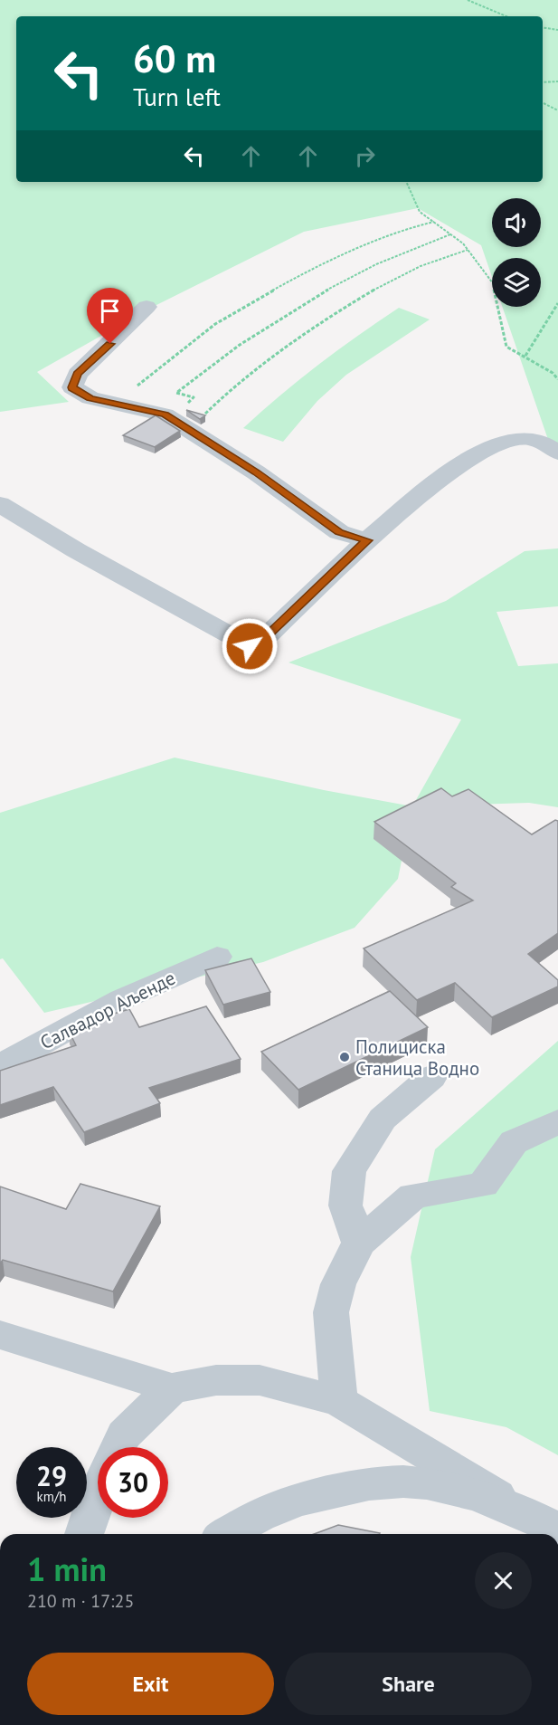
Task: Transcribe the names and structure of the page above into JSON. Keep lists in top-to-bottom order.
{
  "streets": {
    "street": ["Салвадор Аљенде"]
  },
  "places": ["Полициска Станица Водно"],
  "page": {
    "turn": ["60 m", "Turn left"],
    "speed": "29 km/h",
    "limit": "30",
    "heading": ["1 min", "210 m · 17:25"],
    "buttons": ["Exit", "Share"]
  }
}
